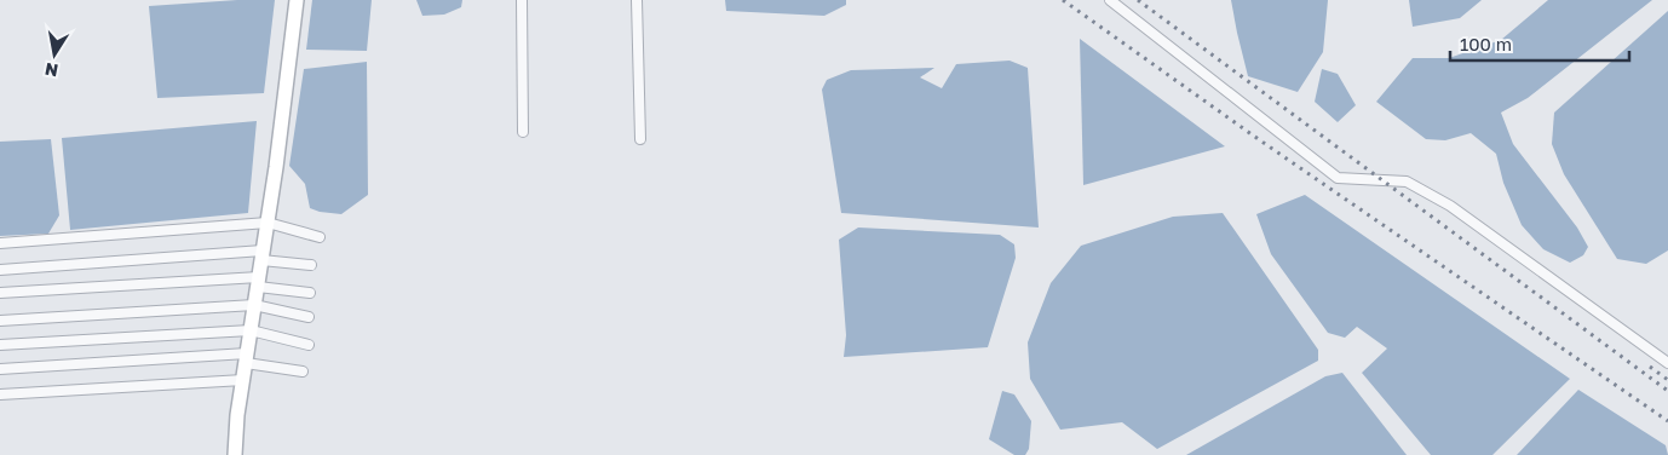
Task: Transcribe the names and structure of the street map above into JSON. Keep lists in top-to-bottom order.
{
  "scale_bar": "100 m",
  "north": "bottom"
}
